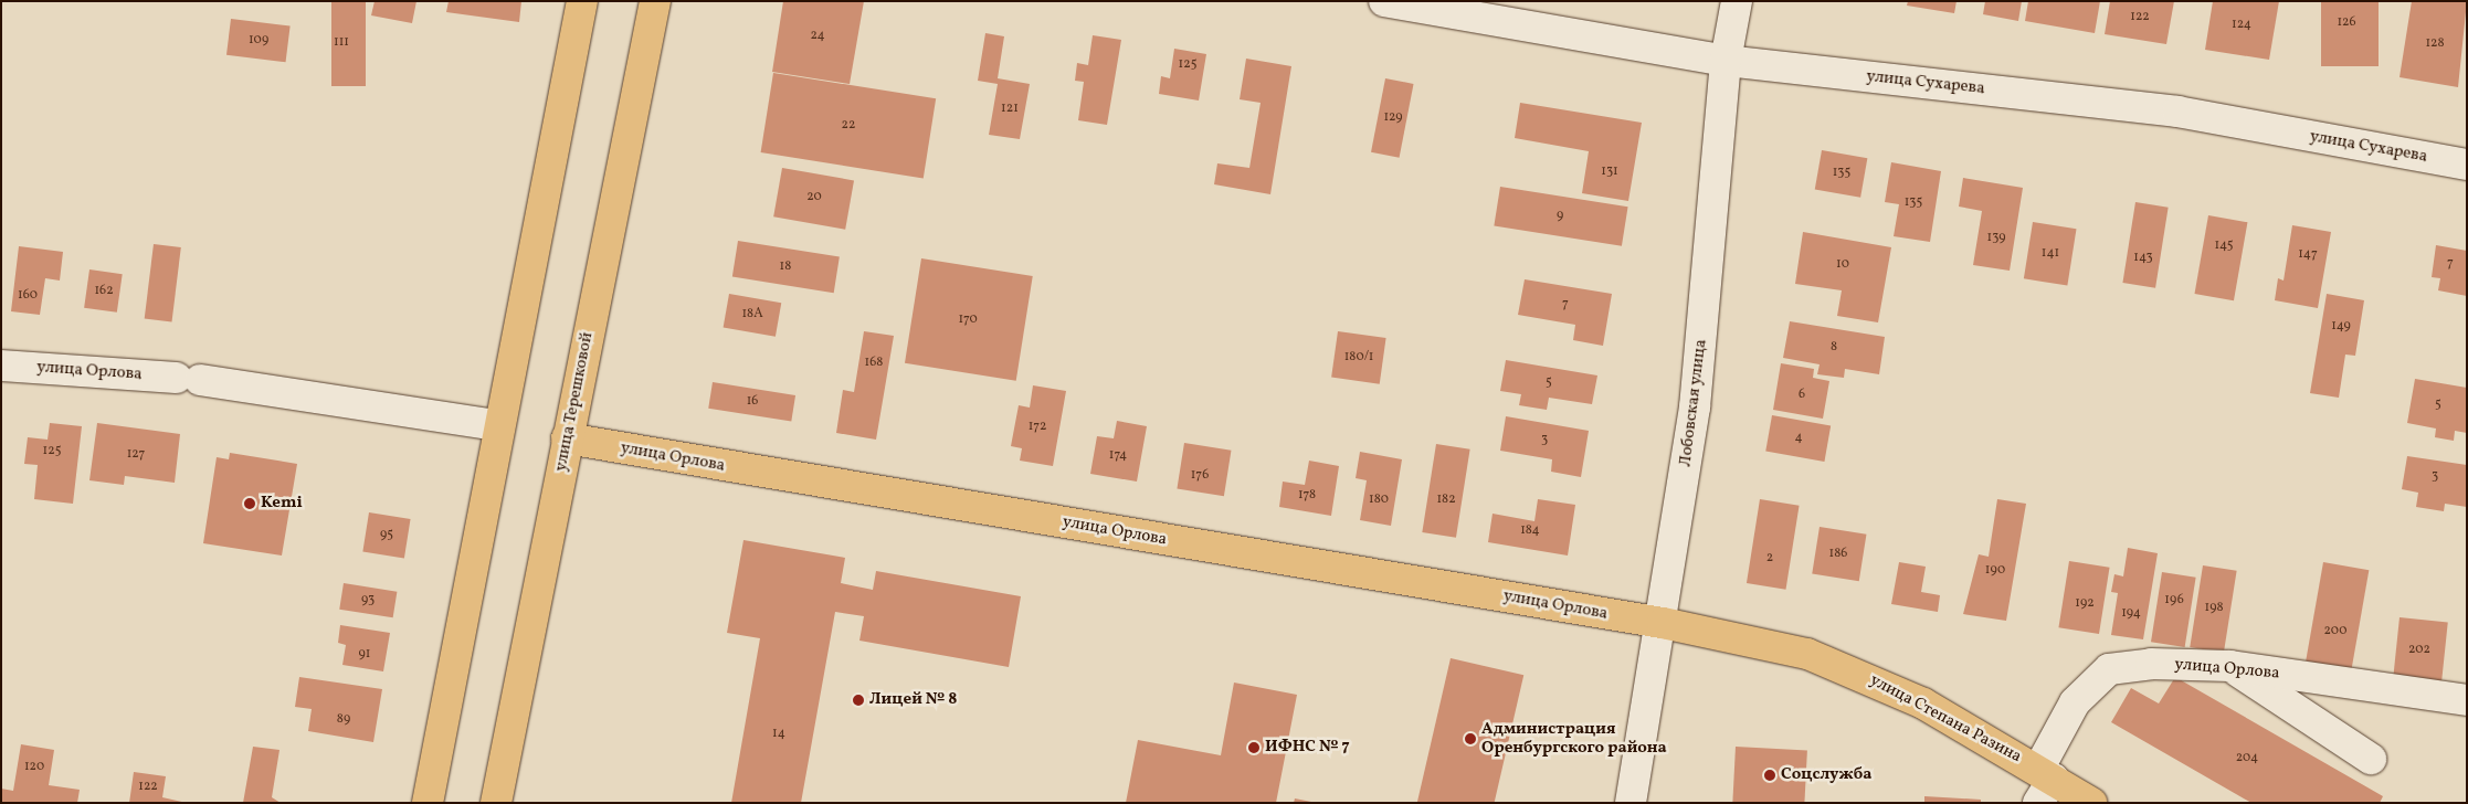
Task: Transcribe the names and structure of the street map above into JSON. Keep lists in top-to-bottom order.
{
  "streets": {
    "main road": ["улица Орлова", "улица Терешковой", "улица Степана Разина"],
    "street": ["улица Сухарева", "Лобовская улица"]
  },
  "crossings": [
    ["улица Сухарева", "Лобовская улица"],
    ["улица Орлова", "улица Терешковой"],
    ["улица Орлова", "Лобовская улица"],
    ["улица Орлова", "улица Степана Разина"],
    ["Лобовская улица", "улица Степана Разина"]
  ],
  "places": [
    "Kemi",
    "Лицей № 8",
    "Администрация Оренбургского района",
    "ИФНС № 7",
    "Соцслужба"
  ],
  "house_numbers": [
    "122",
    "126",
    "124",
    "24",
    "109",
    "111",
    "128",
    "125",
    "121",
    "129",
    "22",
    "131",
    "135",
    "20",
    "135",
    "9",
    "139",
    "145",
    "141",
    "147",
    "143",
    "7",
    "10",
    "18",
    "162",
    "160",
    "7",
    "18А",
    "170",
    "149",
    "8",
    "180/1",
    "168",
    "5",
    "6",
    "16",
    "5",
    "172",
    "4",
    "3",
    "125",
    "127",
    "174",
    "176",
    "3",
    "178",
    "180",
    "182",
    "184",
    "95",
    "186",
    "2",
    "190",
    "93",
    "196",
    "192",
    "198",
    "194",
    "200",
    "202",
    "91",
    "89",
    "14",
    "204",
    "120",
    "122"
  ]
}
